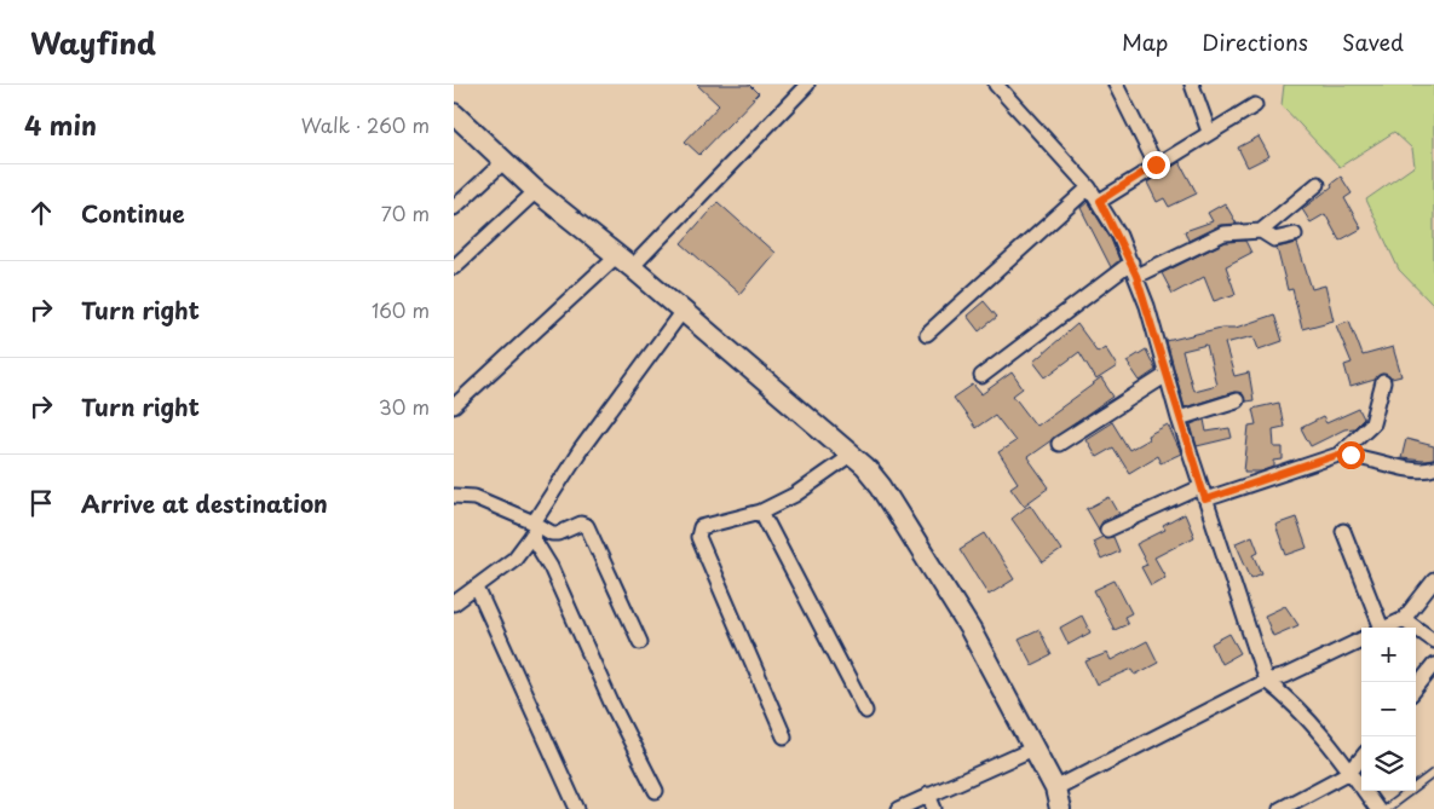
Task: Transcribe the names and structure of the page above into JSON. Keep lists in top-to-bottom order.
{
  "page": {
    "header": "Wayfind",
    "nav": ["Map", "Directions", "Saved"],
    "heading": ["4 min", "Walk · 260 m"],
    "list": [
      ["Continue", "70 m"],
      ["Turn right", "160 m"],
      ["Turn right", "30 m"],
      "Arrive at destination"
    ],
    "map_buttons": ["+", "−"]
  }
}
